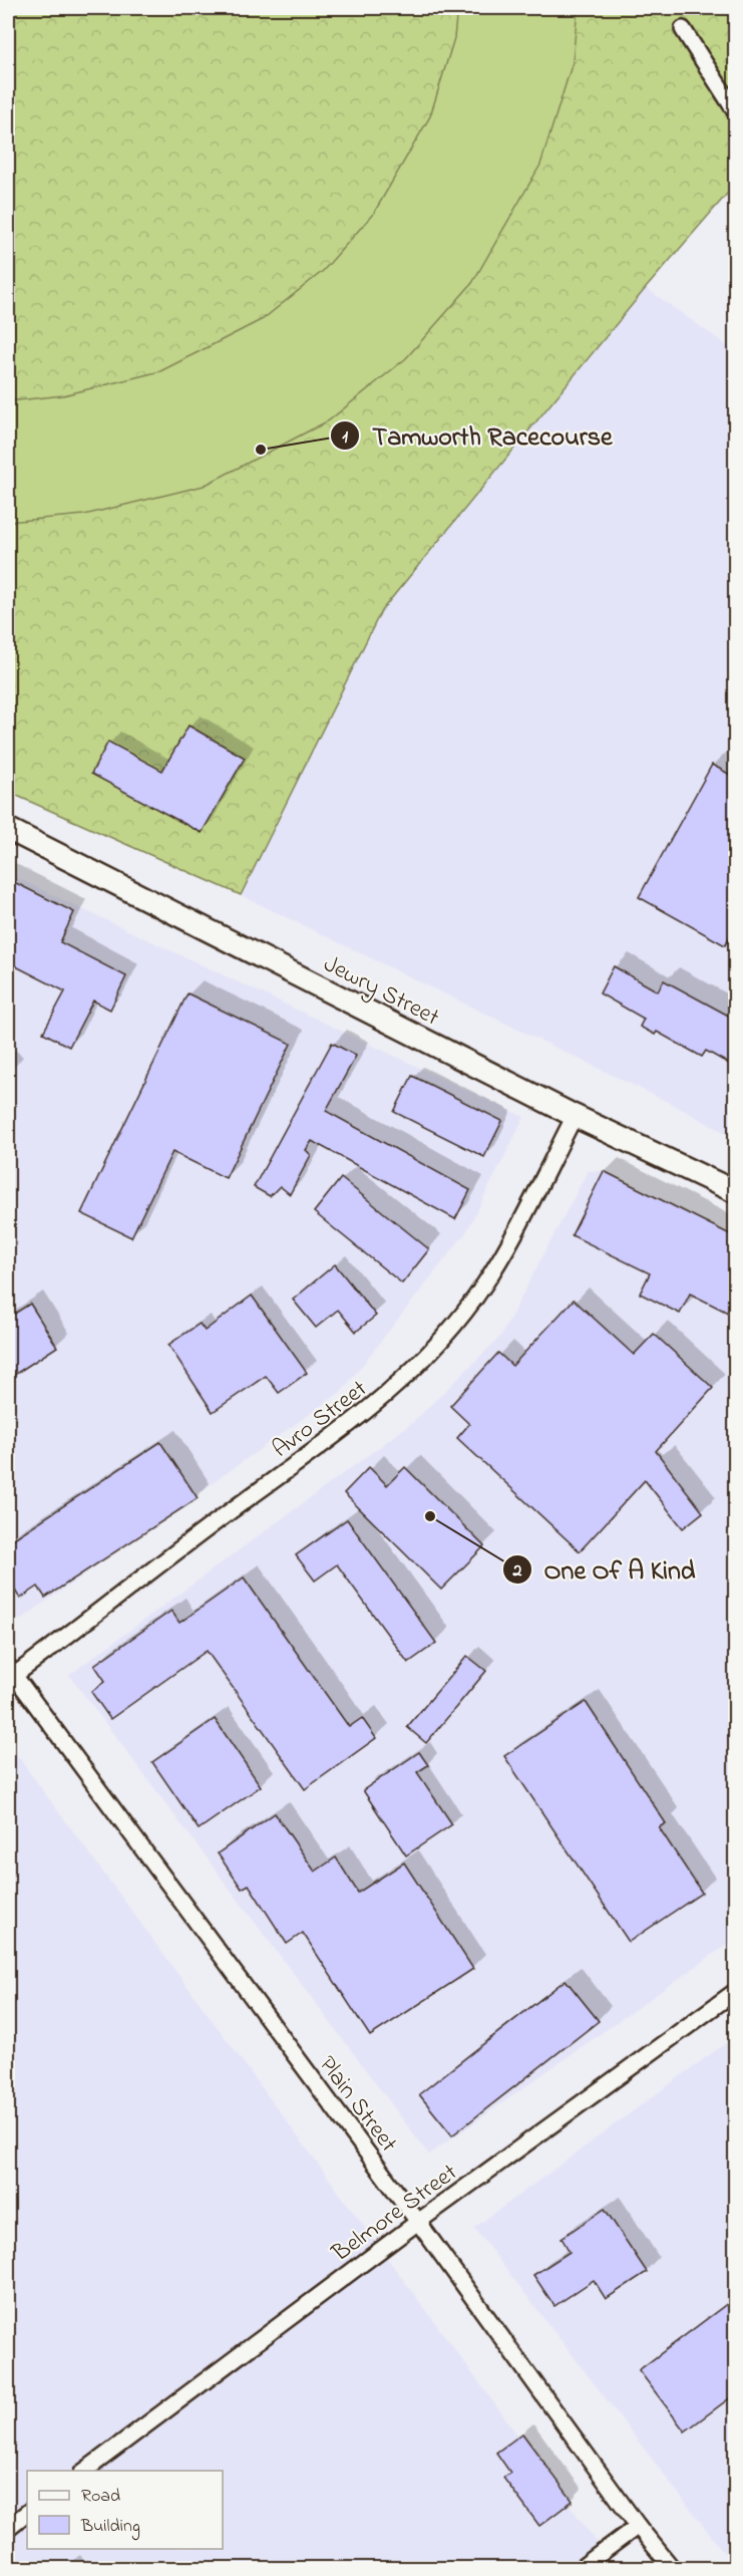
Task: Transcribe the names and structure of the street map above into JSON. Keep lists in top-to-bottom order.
{
  "streets": {
    "main road": ["Jewry Street"],
    "street": ["Avro Street", "Plain Street", "Belmore Street"]
  },
  "crossings": [
    ["Jewry Street", "Avro Street"],
    ["Avro Street", "Plain Street"],
    ["Plain Street", "Belmore Street"]
  ],
  "places": ["Tamworth Racecourse", "One Of A Kind"],
  "legend": ["Road", "Building"]
}
